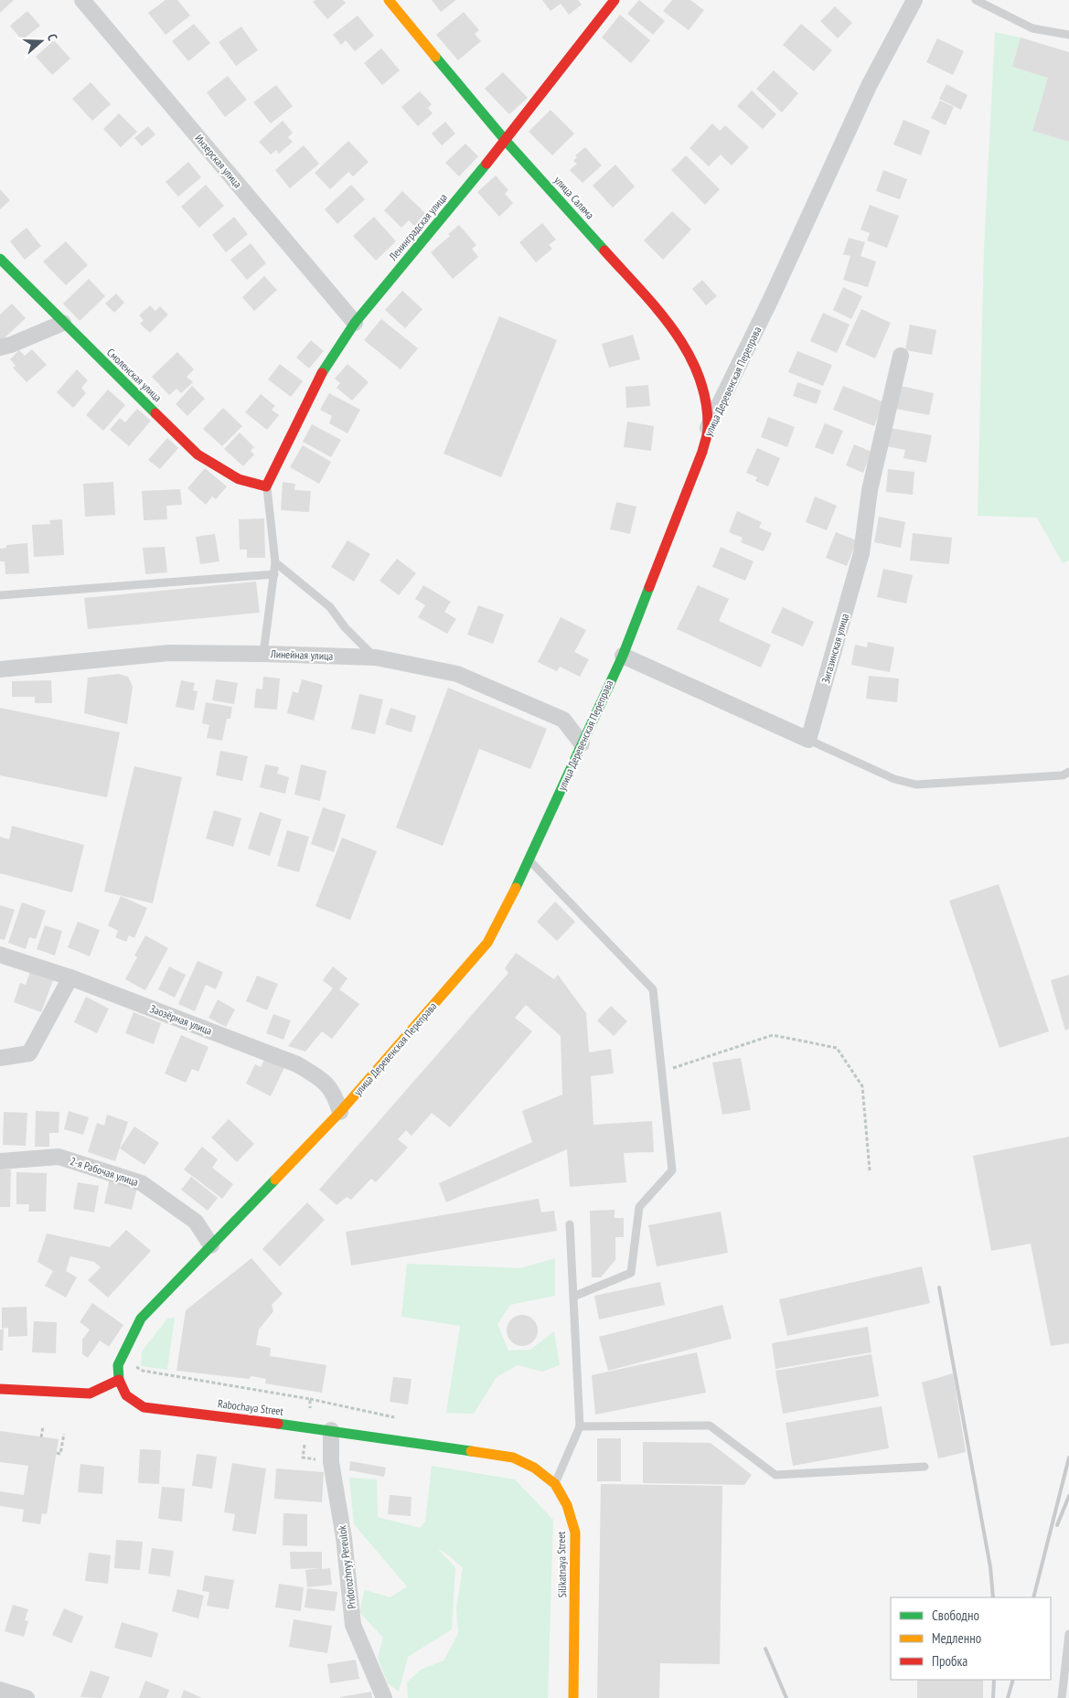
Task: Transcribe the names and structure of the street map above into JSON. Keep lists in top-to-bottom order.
{
  "streets": {
    "street": [
      "Инзерская улица",
      "улица Саляма",
      "Ленинградская улица",
      "Смоленская улица",
      "улица Деревенская Переправа",
      "Зигазинская улица",
      "Линейная улица",
      "Заозёрная улица",
      "2-я Рабочая улица",
      "Rabochaya Street",
      "Silikatnaya Street",
      "Pridorozhnyy Pereulok"
    ]
  },
  "crossings": [
    ["Инзерская улица", "Ленинградская улица"],
    ["улица Саляма", "Ленинградская улица"],
    ["улица Саляма", "улица Деревенская Переправа"],
    ["Ленинградская улица", "Смоленская улица"],
    ["улица Деревенская Переправа", "Линейная улица"],
    ["улица Деревенская Переправа", "Заозёрная улица"],
    ["улица Деревенская Переправа", "2-я Рабочая улица"],
    ["улица Деревенская Переправа", "Rabochaya Street"],
    ["Rabochaya Street", "Silikatnaya Street"],
    ["Rabochaya Street", "Pridorozhnyy Pereulok"]
  ],
  "legend": ["Свободно", "Медленно", "Пробка"],
  "north": "right"
}
